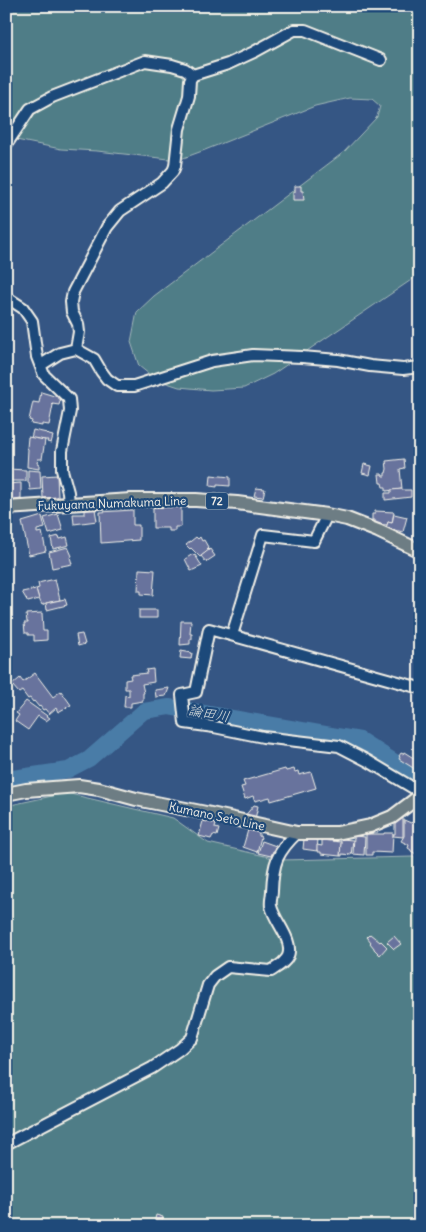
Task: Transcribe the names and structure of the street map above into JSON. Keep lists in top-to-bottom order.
{
  "streets": {
    "main road": ["72", "Fukuyama Numakuma Line", "Kumano Seto Line"]
  },
  "water": ["論田川"]
}
